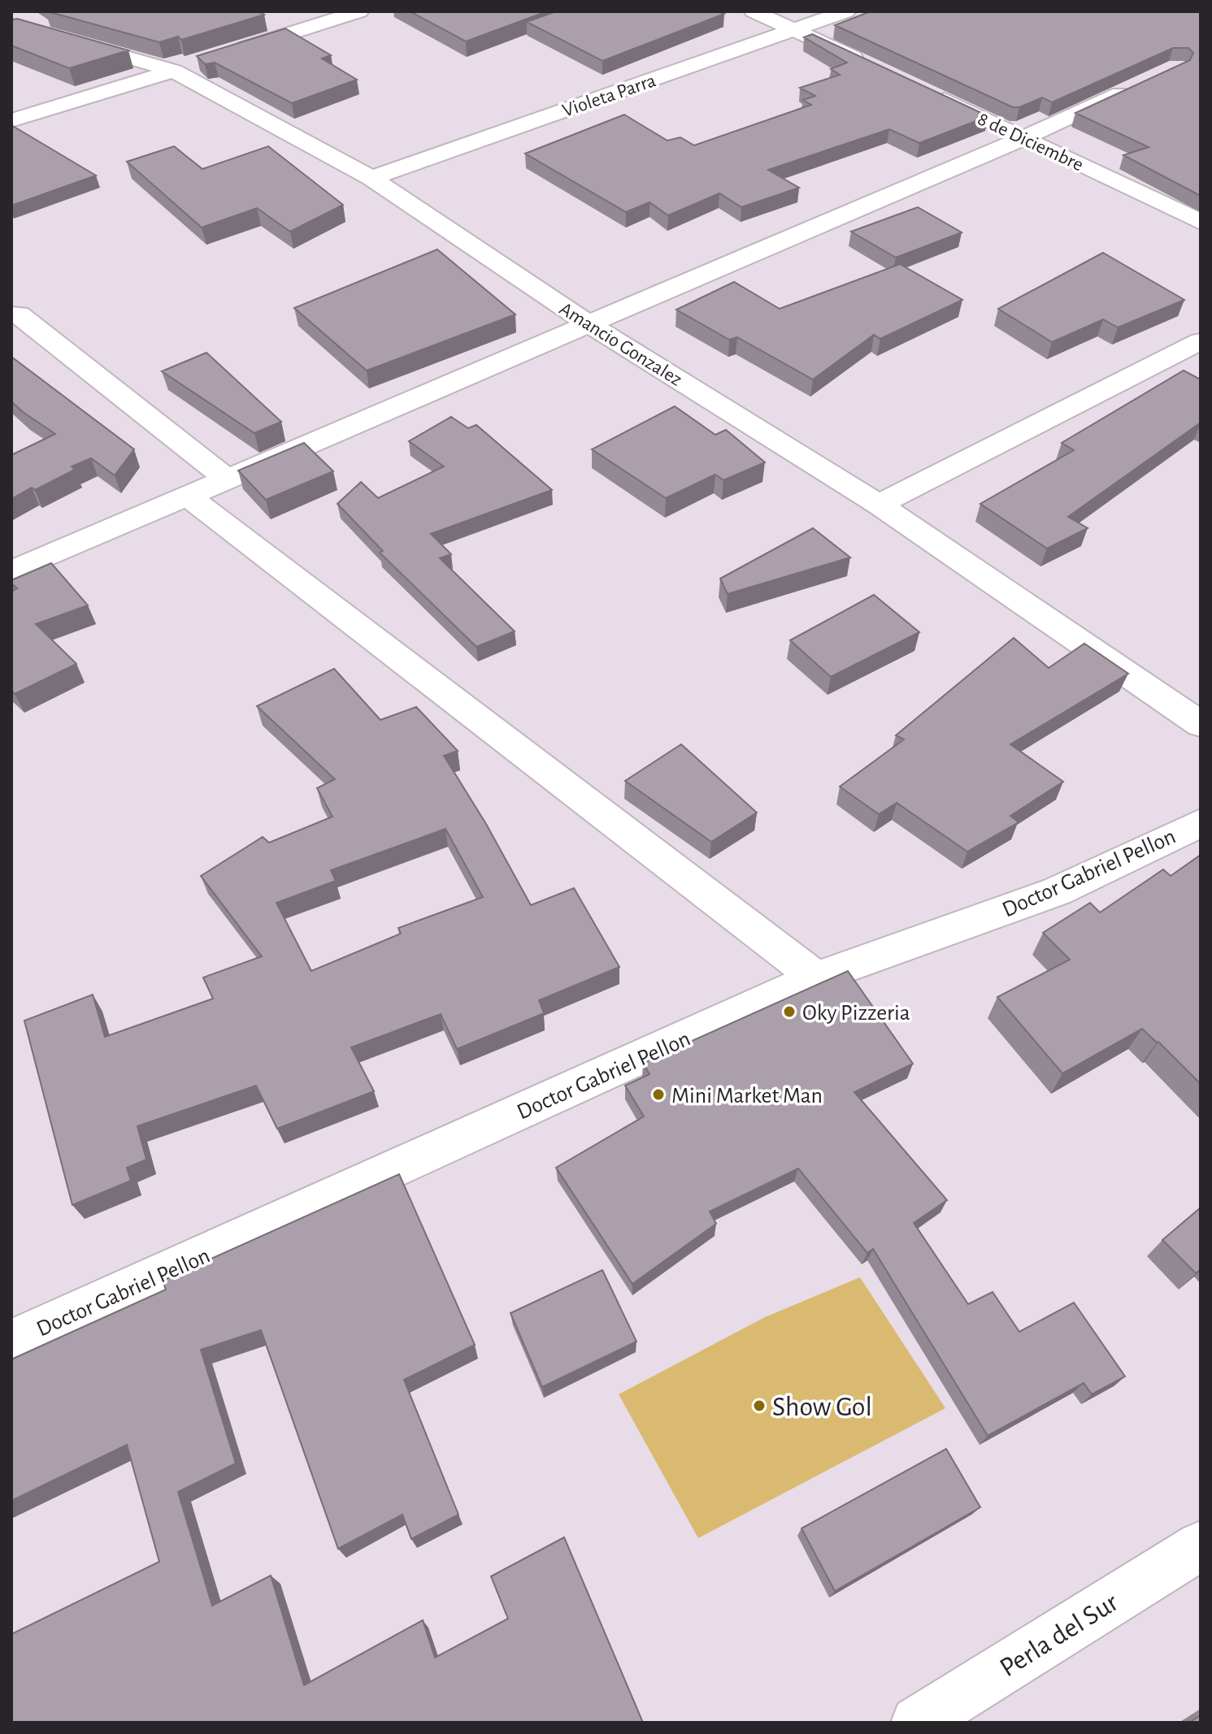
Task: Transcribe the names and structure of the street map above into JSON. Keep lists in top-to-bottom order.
{
  "streets": {
    "street": [
      "Violeta Parra",
      "8 de Diciembre",
      "Amancio Gonzalez",
      "Doctor Gabriel Pellon",
      "Perla del Sur"
    ]
  },
  "crossings": [
    ["Violeta Parra", "Amancio Gonzalez"]
  ],
  "places": ["Oky Pizzeria", "Mini Market Man", "Show Gol"]
}
